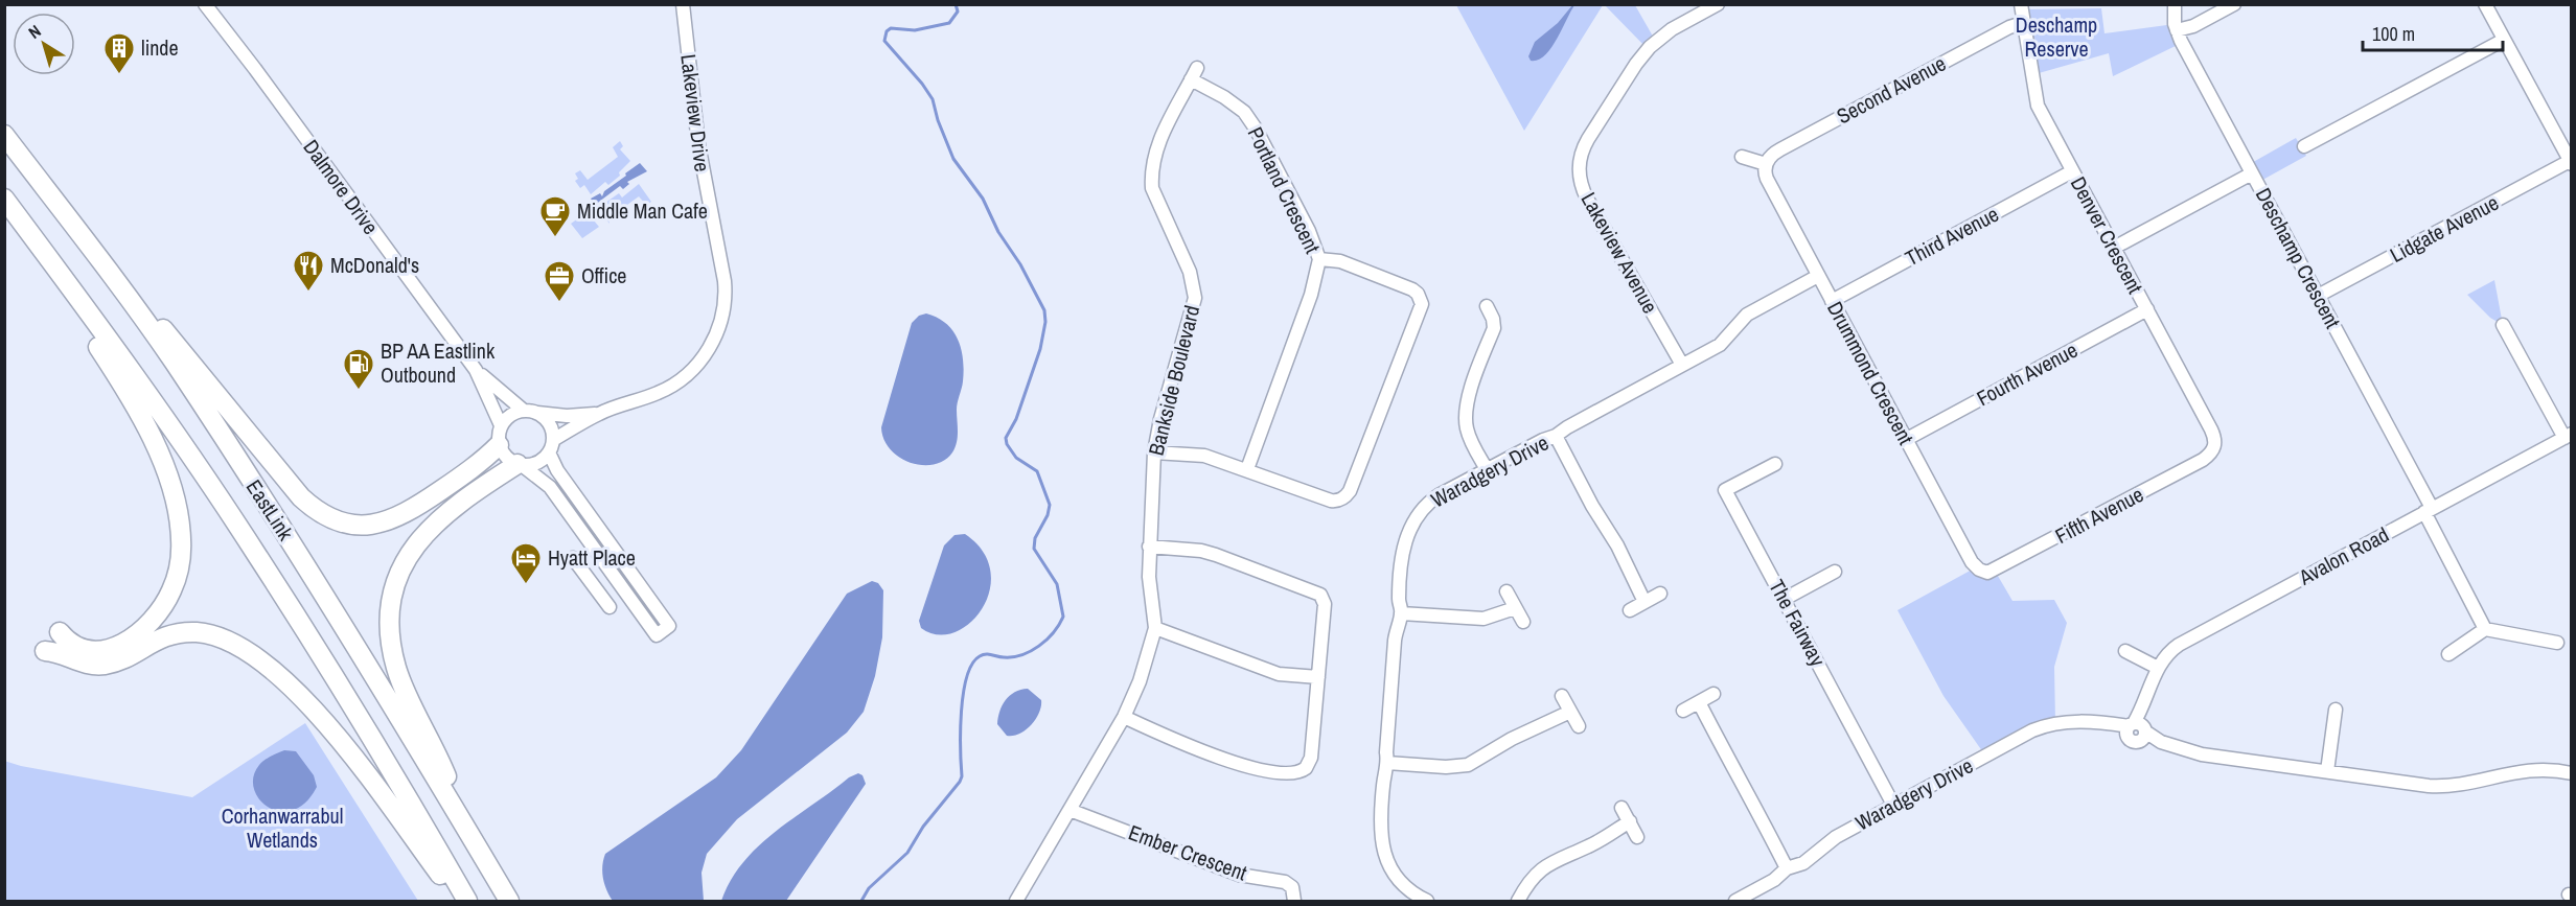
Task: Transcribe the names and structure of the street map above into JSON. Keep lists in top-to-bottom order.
{
  "streets": {
    "highway": ["EastLink"],
    "street": [
      "Second Avenue",
      "Lakeview Drive",
      "Dalmore Drive",
      "Portland Crescent",
      "Lidgate Avenue",
      "Denver Crescent",
      "Third Avenue",
      "Lakeview Avenue",
      "Deschamp Crescent",
      "Drummond Crescent",
      "Fourth Avenue",
      "Bankside Boulevard",
      "Waradgery Drive",
      "Fifth Avenue",
      "Avalon Road",
      "The Fairway",
      "Ember Crescent"
    ]
  },
  "crossings": [
    ["Second Avenue", "Denver Crescent"],
    ["Second Avenue", "Drummond Crescent"],
    ["Lakeview Drive", "Dalmore Drive"],
    ["Portland Crescent", "Bankside Boulevard"],
    ["Lidgate Avenue", "Deschamp Crescent"],
    ["Denver Crescent", "Third Avenue"],
    ["Denver Crescent", "Fourth Avenue"],
    ["Denver Crescent", "Fifth Avenue"],
    ["Third Avenue", "Drummond Crescent"],
    ["Lakeview Avenue", "Waradgery Drive"],
    ["Deschamp Crescent", "Avalon Road"],
    ["Drummond Crescent", "Fourth Avenue"],
    ["Drummond Crescent", "Waradgery Drive"],
    ["Drummond Crescent", "Fifth Avenue"],
    ["Bankside Boulevard", "Ember Crescent"],
    ["Waradgery Drive", "Avalon Road"],
    ["Waradgery Drive", "The Fairway"]
  ],
  "parks": ["Deschamp Reserve", "Corhanwarrabul Wetlands"],
  "places": {
    "building": ["linde"],
    "cafe": ["Middle Man Cafe"],
    "restaurant": ["McDonald's"],
    "office": ["Office"],
    "fuel station": ["BP AA Eastlink Outbound"],
    "hotel": ["Hyatt Place"]
  },
  "scale_bar": "100 m",
  "north": "top left"
}
